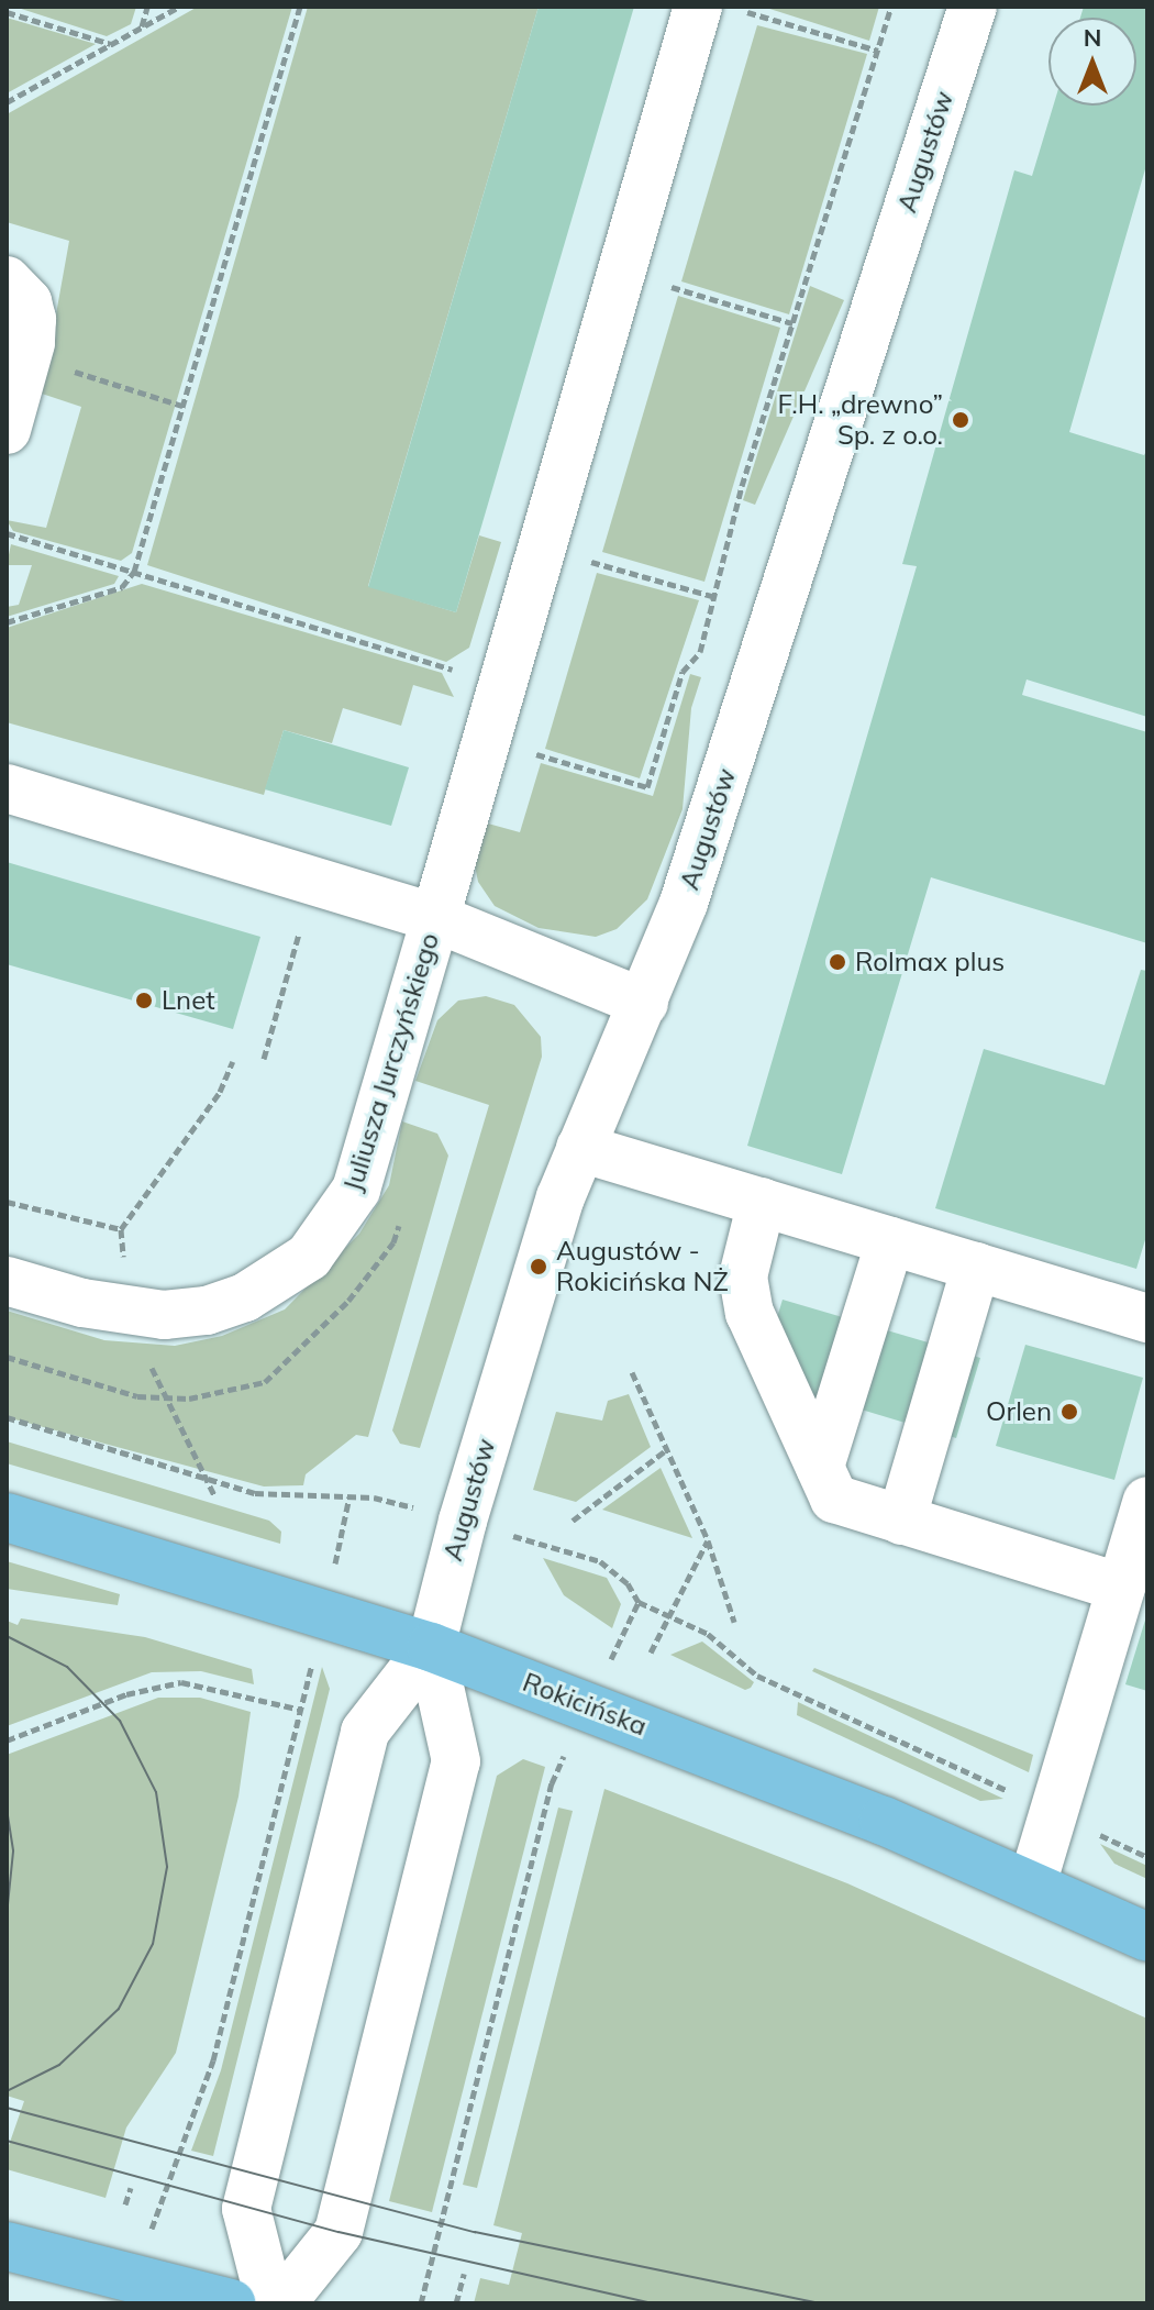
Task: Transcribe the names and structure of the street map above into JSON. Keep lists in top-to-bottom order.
{
  "streets": {
    "main road": ["Rokicińska"],
    "street": ["Augustów", "Juliusza Jurczyńskiego"]
  },
  "crossings": [
    ["Augustów", "Juliusza Jurczyńskiego"],
    ["Augustów", "Rokicińska"]
  ],
  "places": [
    "F.H. „drewno” Sp. z o.o.",
    "Rolmax plus",
    "Lnet",
    "Augustów - Rokicińska NŻ",
    "Orlen"
  ],
  "north": "top"
}
